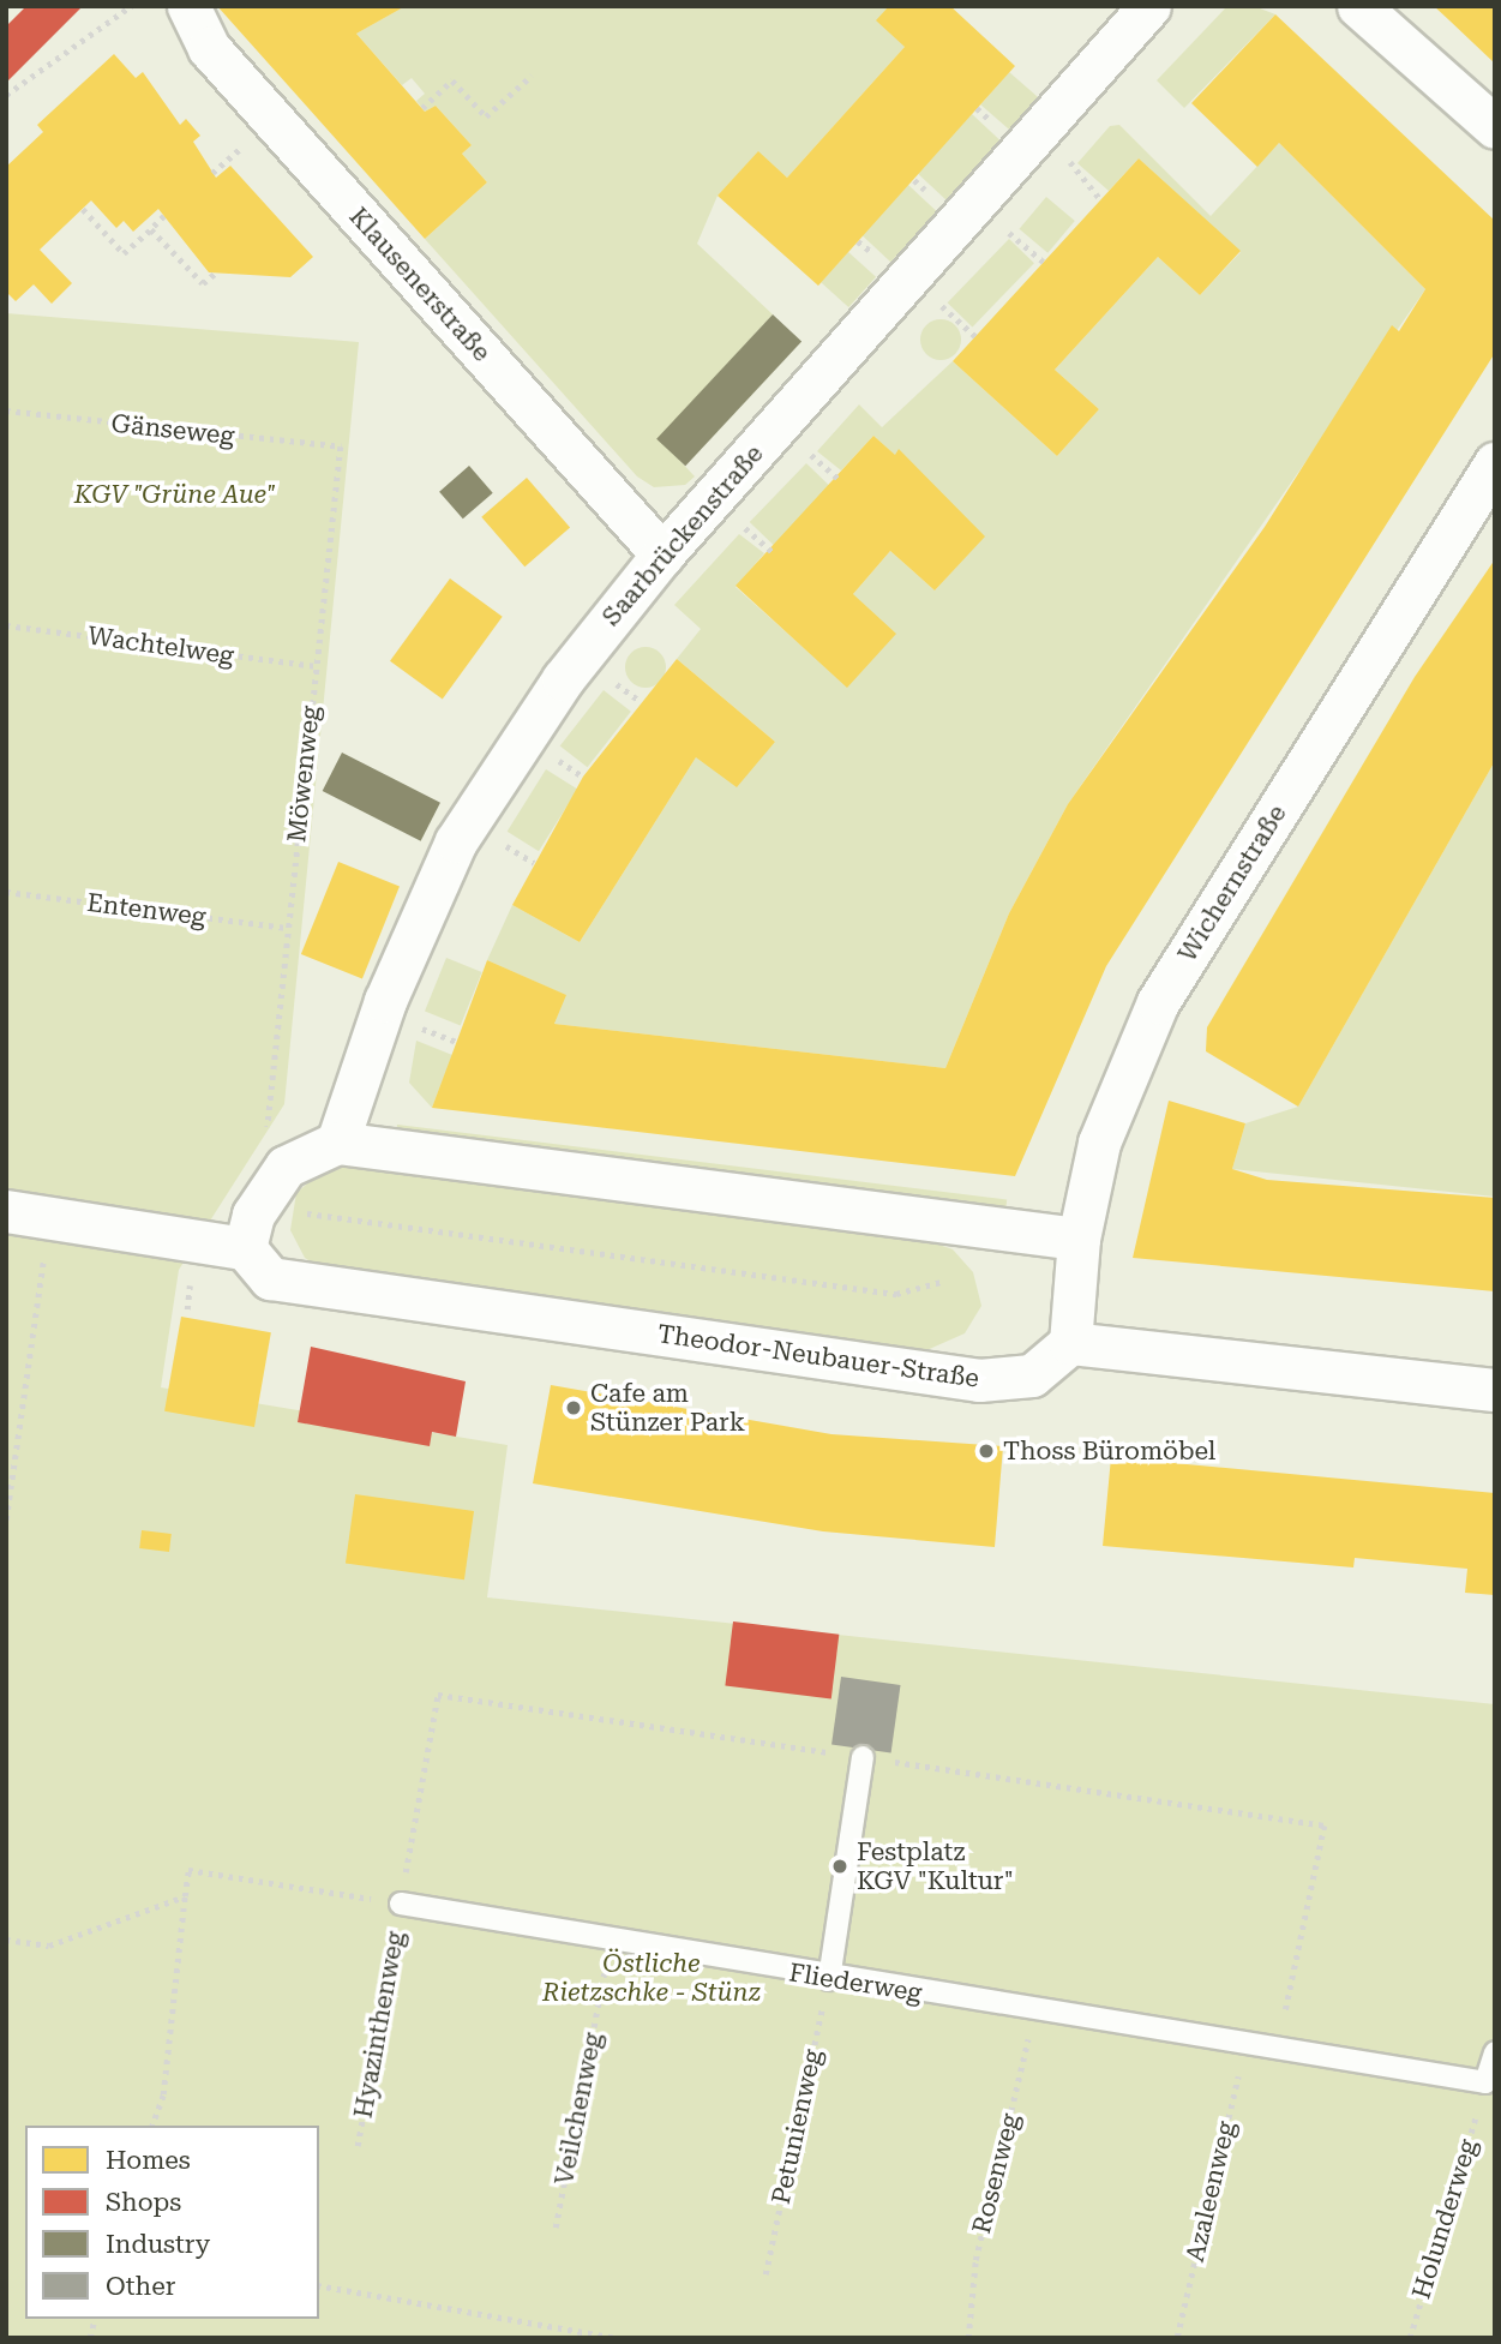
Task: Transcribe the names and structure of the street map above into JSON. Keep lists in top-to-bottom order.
{
  "streets": {
    "street": [
      "Klausenerstraße",
      "Saarbrückenstraße",
      "Wichernstraße",
      "Theodor-Neubauer-Straße"
    ],
    "lane": ["Fliederweg"],
    "path": [
      "Gänseweg",
      "Wachtelweg",
      "Möwenweg",
      "Entenweg",
      "Hyazinthenweg",
      "Veilchenweg",
      "Petunienweg",
      "Rosenweg",
      "Azaleenweg",
      "Holunderweg"
    ]
  },
  "crossings": [
    ["Klausenerstraße", "Saarbrückenstraße"],
    ["Gänseweg", "Möwenweg"],
    ["Wachtelweg", "Möwenweg"],
    ["Möwenweg", "Entenweg"],
    ["Wichernstraße", "Theodor-Neubauer-Straße"],
    ["Fliederweg", "Hyazinthenweg"],
    ["Fliederweg", "Veilchenweg"],
    ["Fliederweg", "Petunienweg"],
    ["Fliederweg", "Rosenweg"],
    ["Fliederweg", "Azaleenweg"],
    ["Fliederweg", "Holunderweg"]
  ],
  "parks": ["KGV \"Grüne Aue\"", "Östliche Rietzschke - Stünz"],
  "places": ["Cafe am Stünzer Park", "Thoss Büromöbel", "Festplatz KGV \"Kultur\""],
  "legend": [
    "Homes",
    "Shops",
    "Industry",
    "Other"
  ]
}
